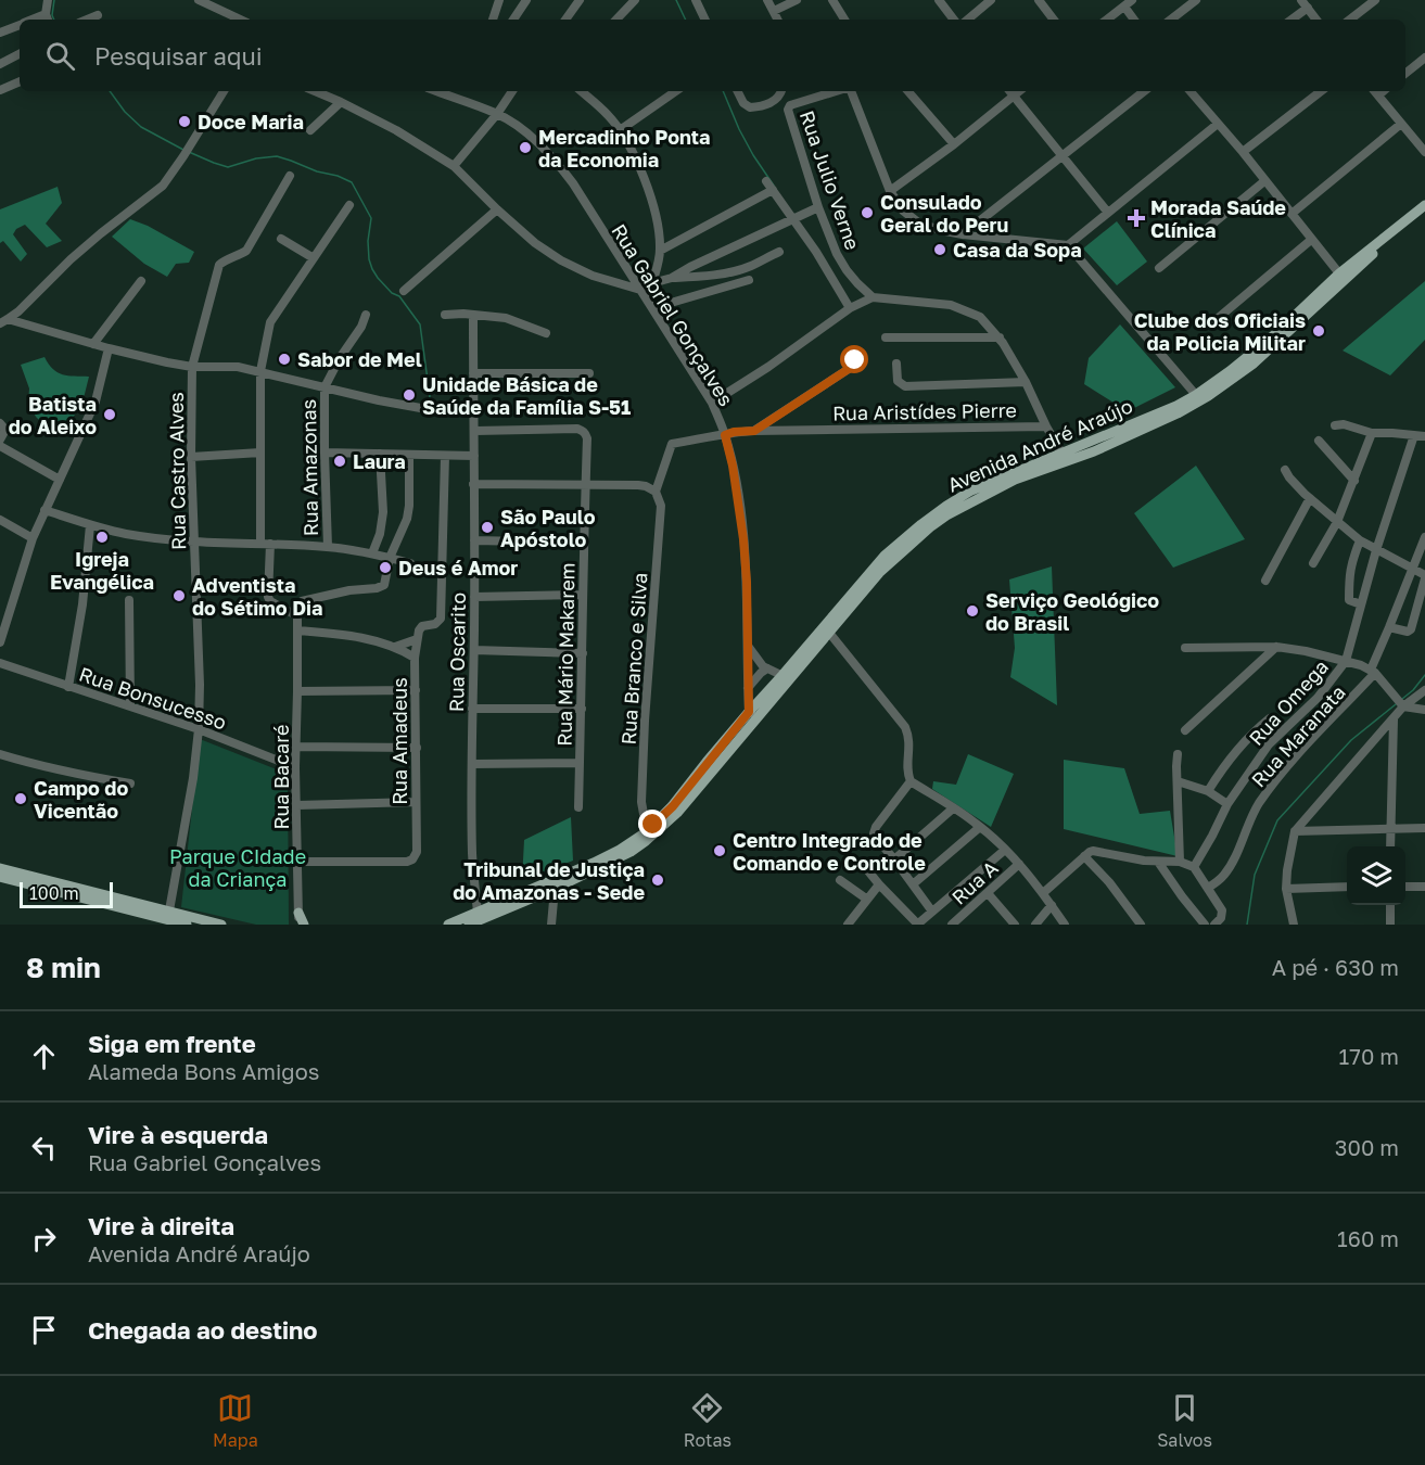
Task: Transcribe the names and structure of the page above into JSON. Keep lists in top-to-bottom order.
{
  "streets": {
    "main road": ["Avenida André Araújo"],
    "street": [
      "Rua Julio Verne",
      "Rua Gabriel Gonçalves",
      "Rua Aristídes Pierre",
      "Rua Amazonas",
      "Rua Castro Alves",
      "Rua Oscarito",
      "Rua Mário Makarem",
      "Rua Branco e Silva",
      "Rua Bonsucesso",
      "Rua Omega",
      "Rua Maranata",
      "Rua Amadeus",
      "Rua Bacaré",
      "Rua A"
    ]
  },
  "crossings": [
    ["Rua Gabriel Gonçalves", "Rua Aristídes Pierre"],
    ["Rua Gabriel Gonçalves", "Avenida André Araújo"],
    ["Rua Aristídes Pierre", "Rua Branco e Silva"],
    ["Avenida André Araújo", "Rua Oscarito"],
    ["Avenida André Araújo", "Rua Branco e Silva"],
    ["Rua Castro Alves", "Rua Bonsucesso"],
    ["Rua Oscarito", "Rua Mário Makarem"],
    ["Rua Bonsucesso", "Rua Bacaré"],
    ["Rua Amadeus", "Rua Bacaré"]
  ],
  "parks": ["Parque CIdade da Criança"],
  "places": {
    "other": [
      "Doce Maria",
      "Mercadinho Ponta da Economia",
      "Consulado Geral do Peru",
      "Casa da Sopa",
      "Clube dos Oficiais da Policia Militar",
      "Sabor de Mel",
      "Unidade Básica de Saúde da Família S-51",
      "Batista do Aleixo",
      "Laura",
      "São Paulo Apóstolo",
      "Igreja Evangélica",
      "Deus é Amor",
      "Adventista do Sétimo Dia",
      "Serviço Geológico do Brasil",
      "Campo do Vicentão",
      "Centro Integrado de Comando e Controle",
      "Tribunal de Justiça do Amazonas - Sede"
    ],
    "health": ["Morada Saúde Clínica"]
  },
  "scale_bar": "100 m",
  "page": {
    "search": "Pesquisar aqui",
    "scale": "100 m",
    "heading": ["8 min", "A pé · 630 m"],
    "list": [
      ["Siga em frente", "Alameda Bons Amigos", "170 m"],
      ["Vire à esquerda", "Rua Gabriel Gonçalves", "300 m"],
      ["Vire à direita", "Avenida André Araújo", "160 m"],
      "Chegada ao destino"
    ],
    "nav": ["Mapa", "Rotas", "Salvos"]
  }
}
